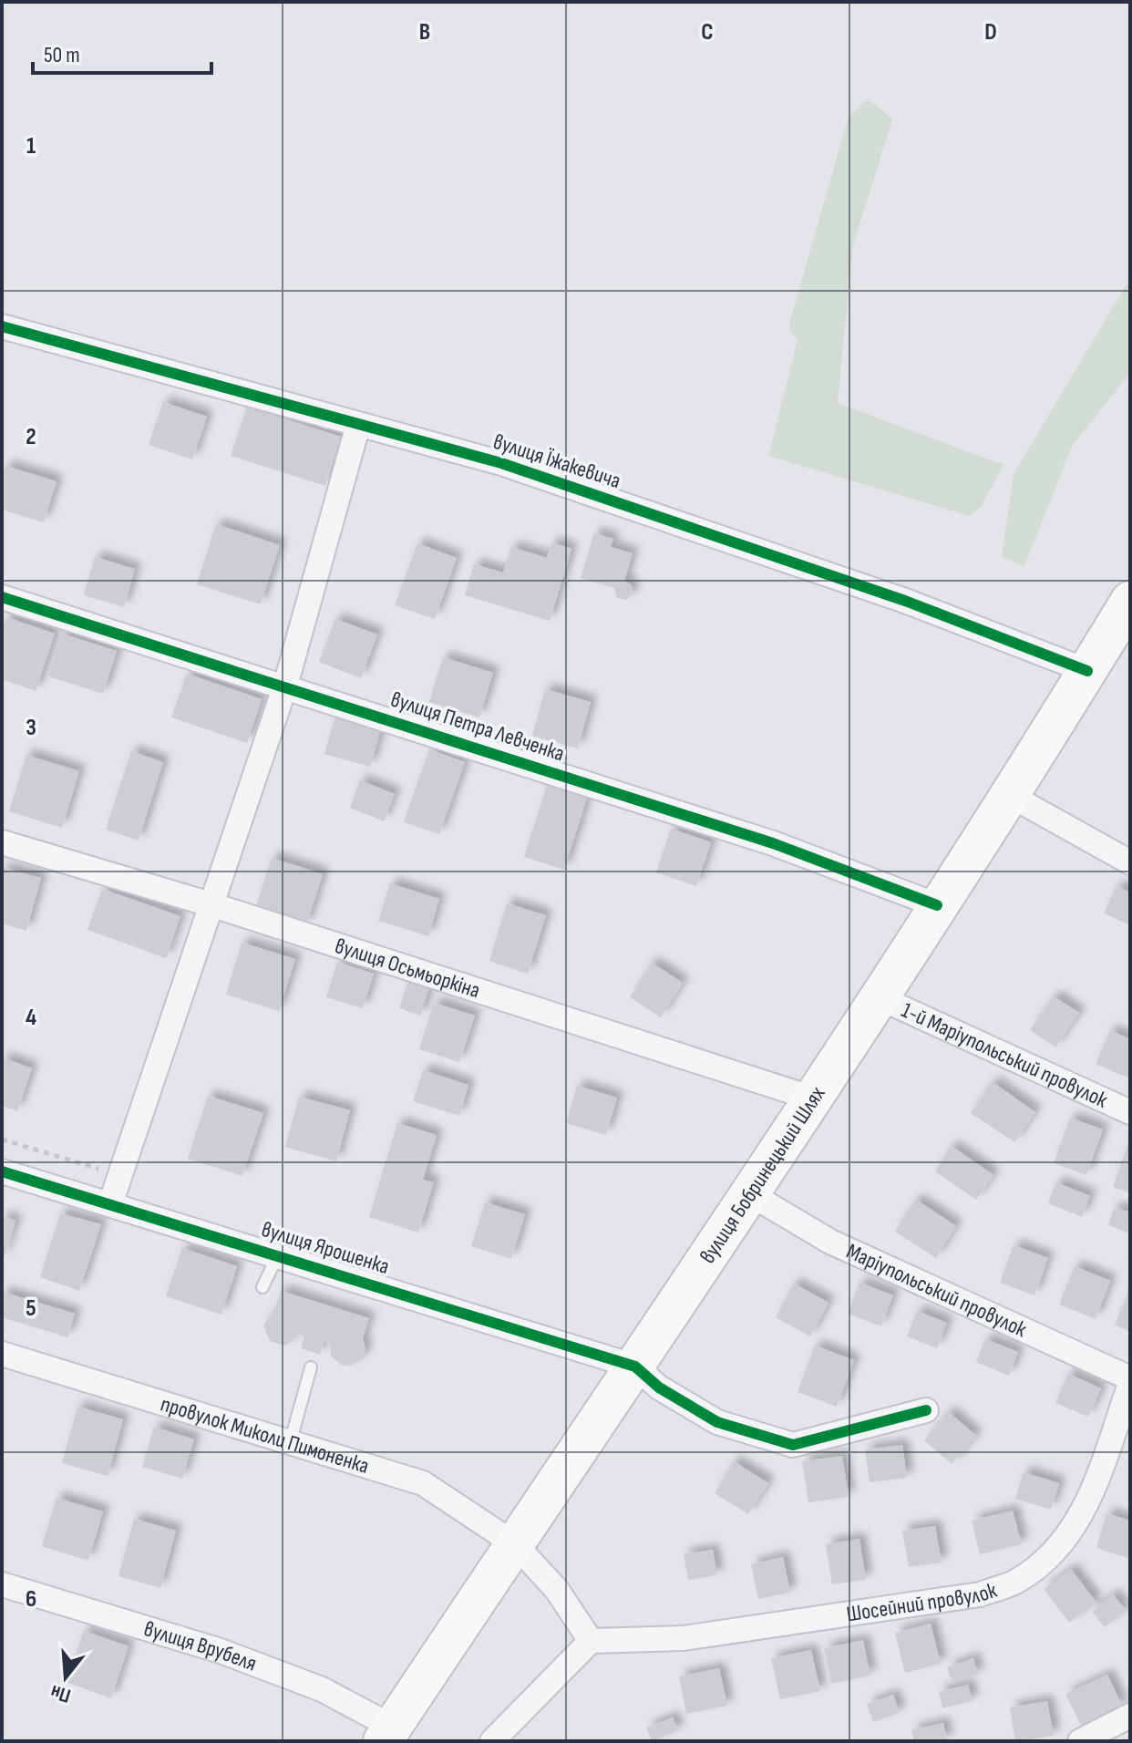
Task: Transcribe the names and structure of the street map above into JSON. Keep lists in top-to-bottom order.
{
  "streets": {
    "main road": ["вулиця Бобринецький Шлях"],
    "street": [
      "вулиця Їжакевича",
      "вулиця Петра Левченка",
      "вулиця Осьмьоркіна",
      "1-й Маріупольський провулок",
      "вулиця Ярошенка",
      "Маріупольський провулок",
      "провулок Миколи Пимоненка",
      "Шосейний провулок",
      "вулиця Врубеля"
    ]
  },
  "crossings": [
    ["вулиця Їжакевича", "вулиця Бобринецький Шлях"],
    ["вулиця Петра Левченка", "вулиця Бобринецький Шлях"],
    ["вулиця Осьмьоркіна", "вулиця Бобринецький Шлях"],
    ["1-й Маріупольський провулок", "вулиця Бобринецький Шлях"],
    ["вулиця Бобринецький Шлях", "вулиця Ярошенка"],
    ["вулиця Бобринецький Шлях", "Маріупольський провулок"],
    ["вулиця Бобринецький Шлях", "провулок Миколи Пимоненка"],
    ["вулиця Бобринецький Шлях", "вулиця Врубеля"],
    ["Маріупольський провулок", "Шосейний провулок"],
    ["провулок Миколи Пимоненка", "Шосейний провулок"]
  ],
  "scale_bar": "50 m",
  "north": "bottom",
  "grid": {
    "columns": ["B", "C", "D"],
    "rows": [
      "1",
      "2",
      "3",
      "4",
      "5",
      "6"
    ]
  }
}
